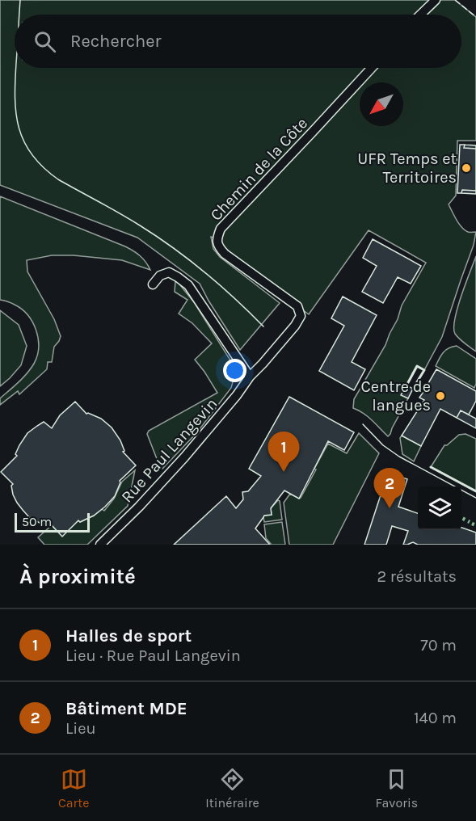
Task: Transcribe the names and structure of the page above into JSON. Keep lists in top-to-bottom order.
{
  "streets": {
    "street": ["Chemin de la Côte", "Rue Paul Langevin"]
  },
  "crossings": [
    ["Chemin de la Côte", "Rue Paul Langevin"]
  ],
  "places": ["UFR Temps et Territoires", "Centre de langues"],
  "scale_bar": "50 m",
  "north": "bottom left",
  "page": {
    "search": "Rechercher",
    "pins": ["1", "2"],
    "scale": "50 m",
    "heading": ["À proximité", "2 résultats"],
    "list": [
      {
        "mark": "1",
        "name": "Halles de sport",
        "note": "Lieu · Rue Paul Langevin",
        "value": "70 m"
      },
      {
        "mark": "2",
        "name": "Bâtiment MDE",
        "note": "Lieu",
        "value": "140 m"
      }
    ],
    "nav": ["Carte", "Itinéraire", "Favoris"]
  }
}
